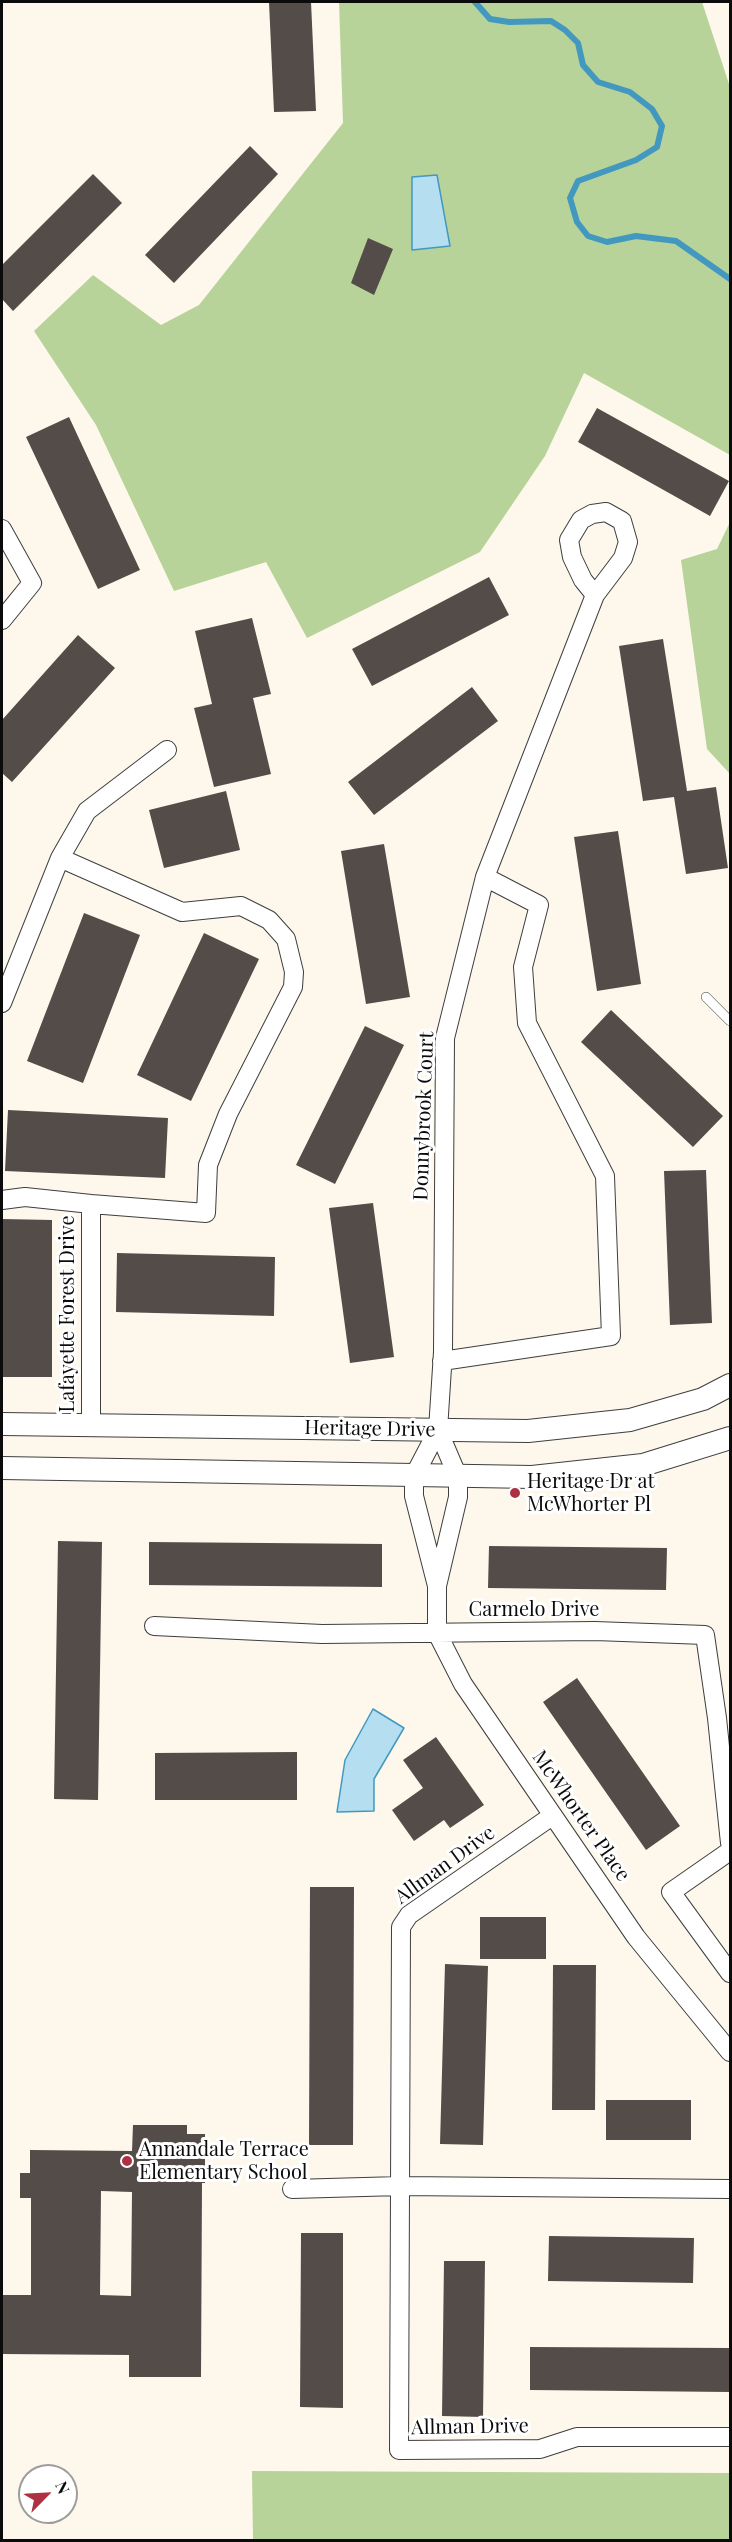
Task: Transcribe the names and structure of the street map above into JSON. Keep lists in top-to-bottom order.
{
  "streets": {
    "street": [
      "Donnybrook Court",
      "Lafayette Forest Drive",
      "Heritage Drive",
      "Carmelo Drive",
      "McWhorter Place",
      "Allman Drive"
    ]
  },
  "crossings": [
    ["Donnybrook Court", "Heritage Drive"],
    ["Donnybrook Court", "McWhorter Place"],
    ["Lafayette Forest Drive", "Heritage Drive"],
    ["Heritage Drive", "McWhorter Place"],
    ["Carmelo Drive", "McWhorter Place"],
    ["McWhorter Place", "Allman Drive"]
  ],
  "places": ["Heritage Dr at McWhorter Pl", "Annandale Terrace Elementary School"],
  "north": "top right"
}
